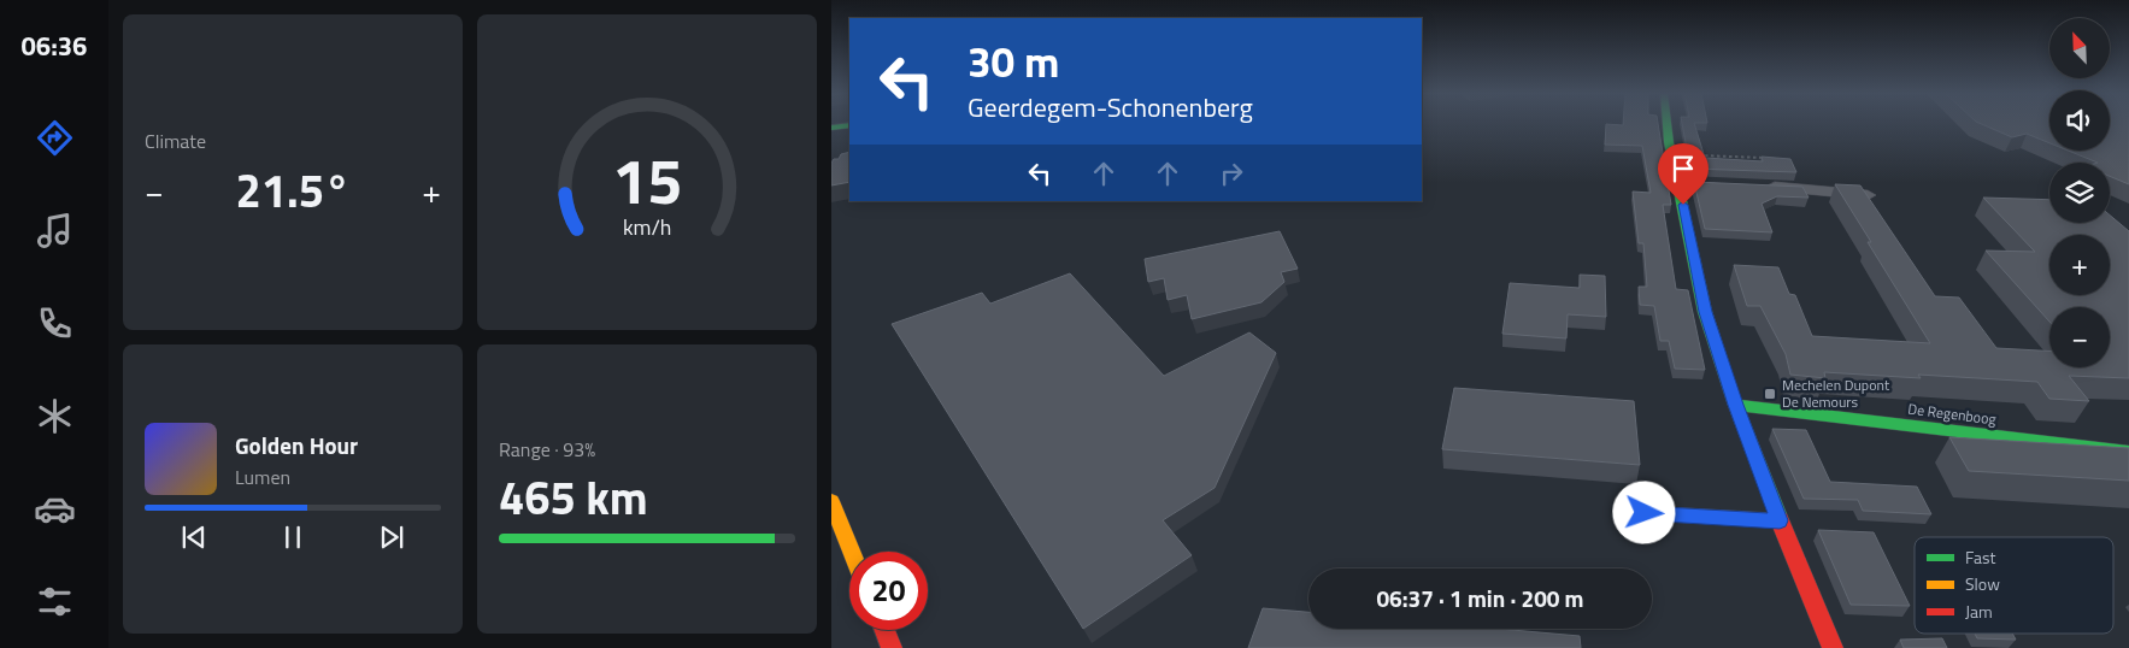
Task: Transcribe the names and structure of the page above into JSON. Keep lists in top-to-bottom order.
{
  "streets": {
    "street": ["De Regenboog"]
  },
  "places": {
    "transit": ["Mechelen Dupont De Nemours"]
  },
  "legend": ["Fast", "Slow", "Jam"],
  "north": "top left",
  "page": {
    "tabs": "06:36",
    "tile": [
      "Climate",
      ["Range · 93%", "465 km"]
    ],
    "map_buttons": ["+", "−"],
    "turn": ["30 m", "Geerdegem-Schonenberg"],
    "heat": ["−", "21.5°", "+"],
    "song": ["Golden Hour", "Lumen"],
    "limit": "20",
    "trip": "06:37 · 1 min · 200 m",
    "gauge": ["15", "km/h"]
  }
}
